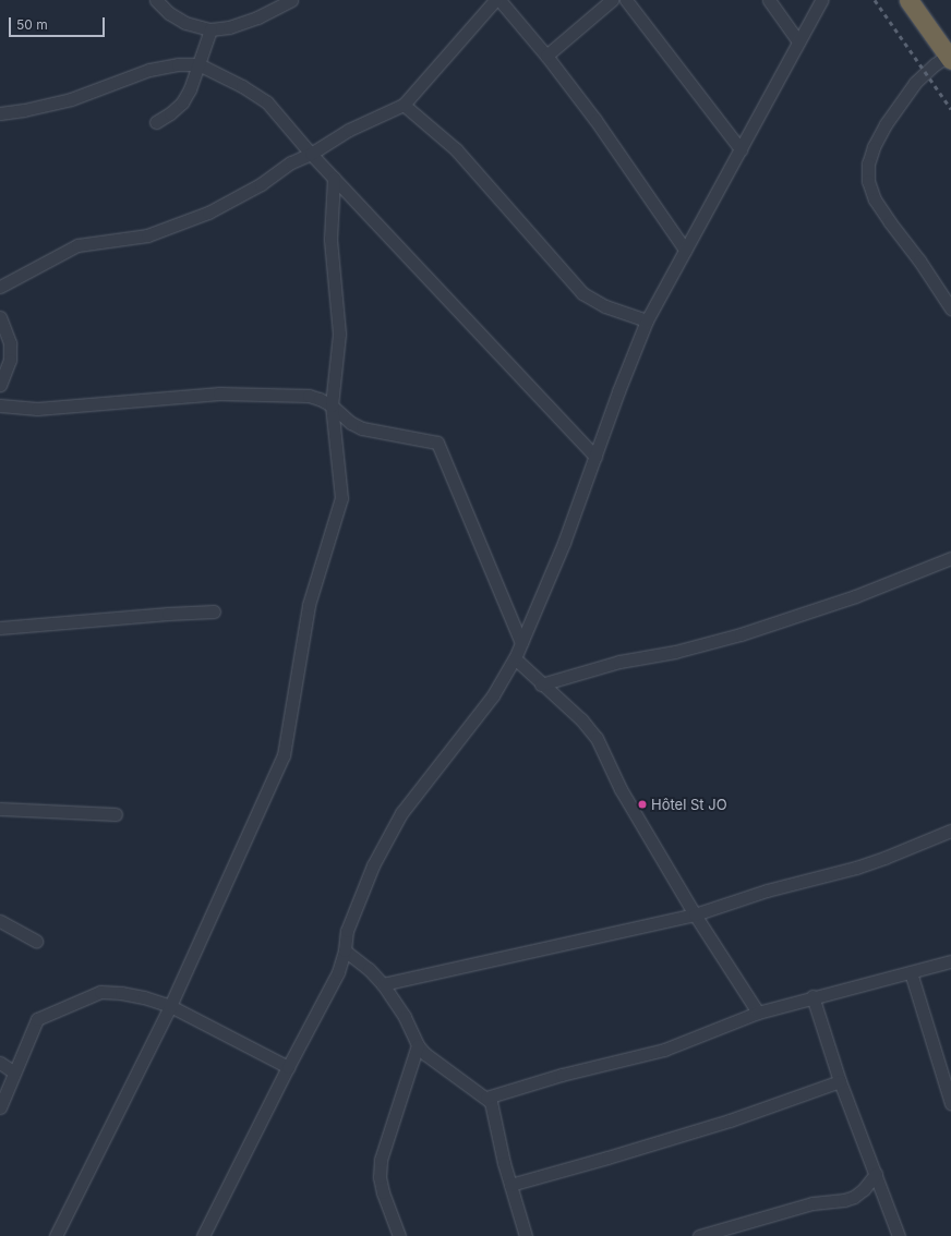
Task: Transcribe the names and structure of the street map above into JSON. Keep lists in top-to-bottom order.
{
  "places": ["Hôtel St JO"],
  "scale_bar": "50 m"
}
